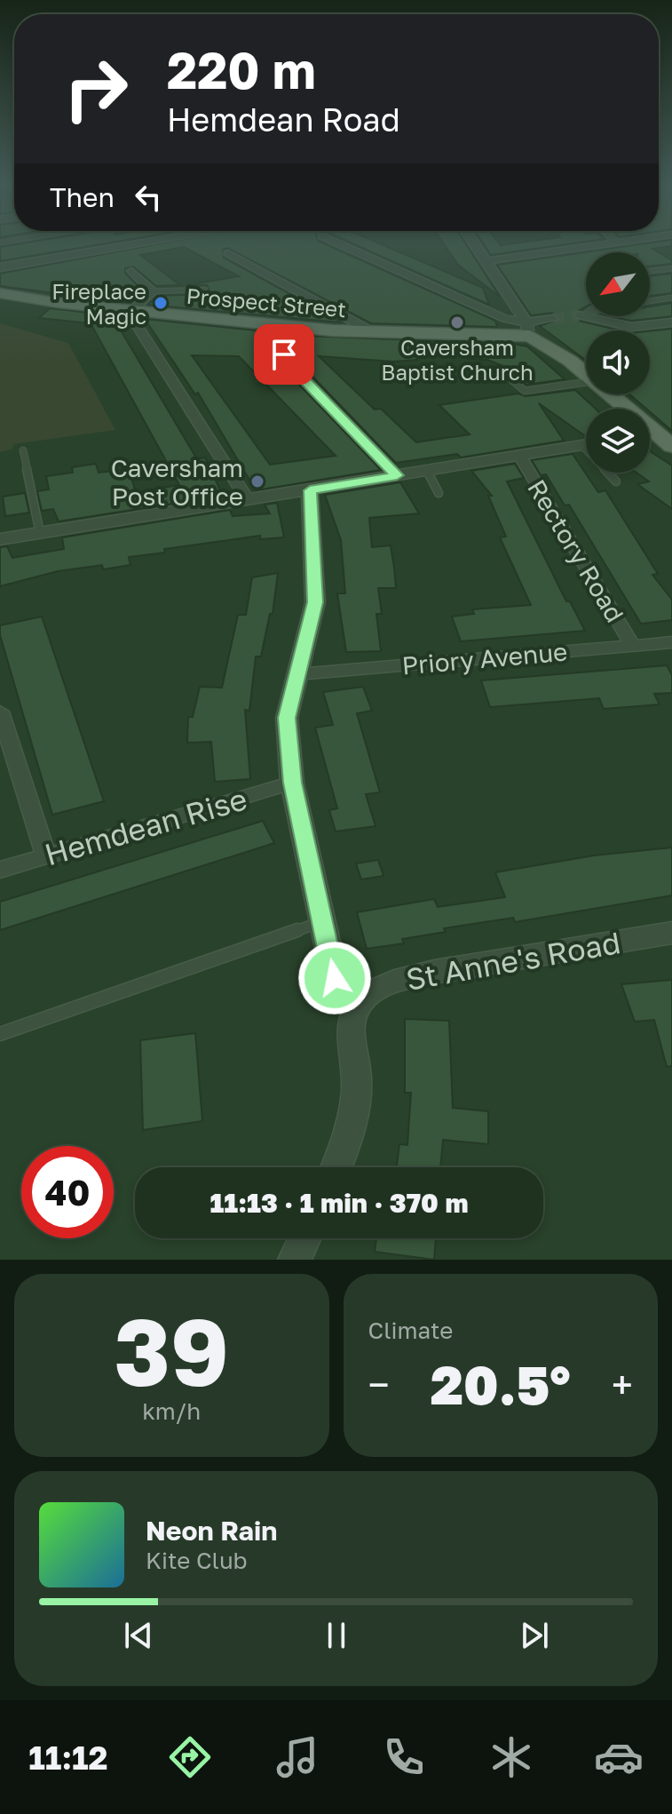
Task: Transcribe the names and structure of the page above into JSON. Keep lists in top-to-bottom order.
{
  "streets": {
    "main road": ["Prospect Street"],
    "street": [
      "Rectory Road",
      "Priory Avenue",
      "Hemdean Rise",
      "St Anne's Road"
    ]
  },
  "crossings": [
    ["Rectory Road", "Priory Avenue"]
  ],
  "places": ["Fireplace Magic", "Caversham Baptist Church", "Caversham Post Office"],
  "north": "bottom left",
  "page": {
    "turn": ["220 m", "Hemdean Road"],
    "then": "Then",
    "limit": "40",
    "trip": "11:13 · 1 min · 370 m",
    "tile": [
      ["39", "km/h"],
      "Climate"
    ],
    "heat": ["−", "20.5°", "+"],
    "song": ["Neon Rain", "Kite Club"],
    "tabs": "11:12"
  }
}
